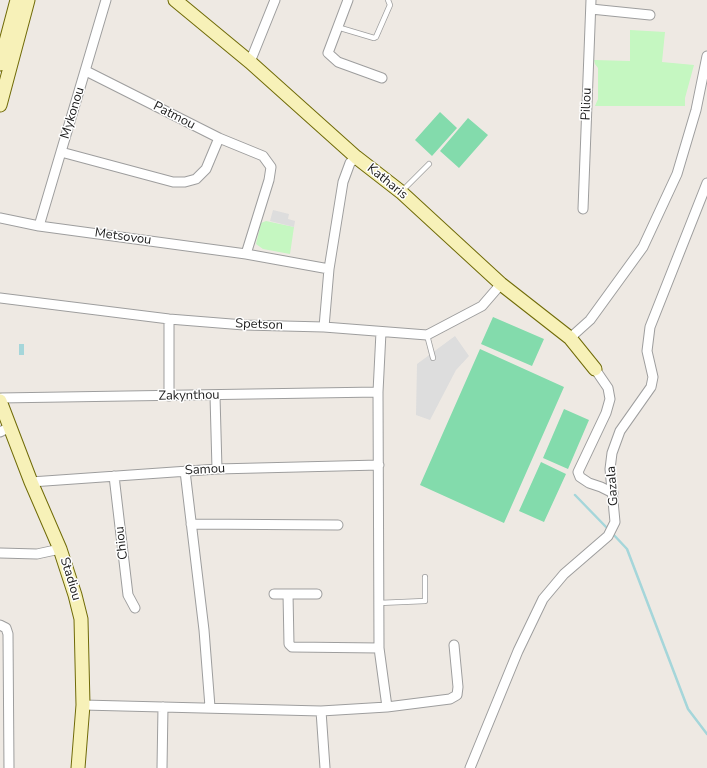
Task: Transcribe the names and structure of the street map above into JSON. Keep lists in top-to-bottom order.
{
  "streets": {
    "street": [
      "Piliou",
      "Mykonou",
      "Patmou",
      "Katharis",
      "Metsovou",
      "Spetson",
      "Zakynthou",
      "Samou",
      "Gazala",
      "Chiou",
      "Stadiou"
    ]
  },
  "crossings": [
    ["Mykonou", "Patmou"],
    ["Mykonou", "Metsovou"],
    ["Patmou", "Metsovou"],
    ["Zakynthou", "Stadiou"],
    ["Samou", "Chiou"],
    ["Samou", "Stadiou"]
  ]
}
